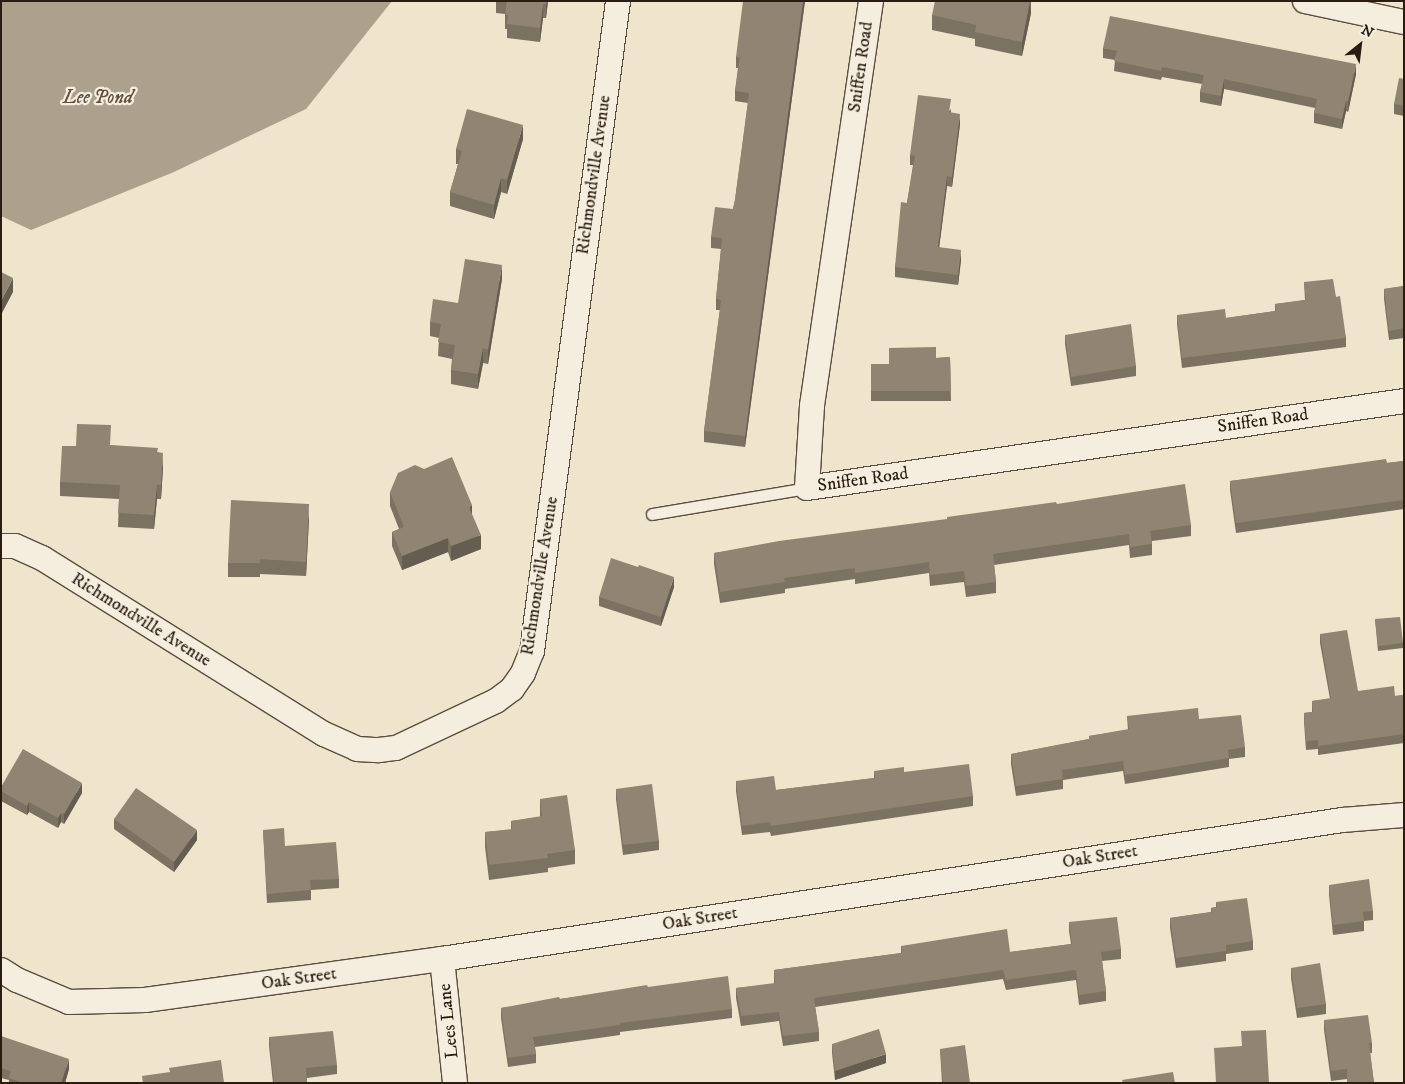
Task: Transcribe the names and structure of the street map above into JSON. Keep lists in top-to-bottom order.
{
  "streets": {
    "street": [
      "Sniffen Road",
      "Richmondville Avenue",
      "Oak Street",
      "Lees Lane"
    ]
  },
  "crossings": [
    ["Oak Street", "Lees Lane"]
  ],
  "water": ["Lee Pond"],
  "north": "top right"
}
